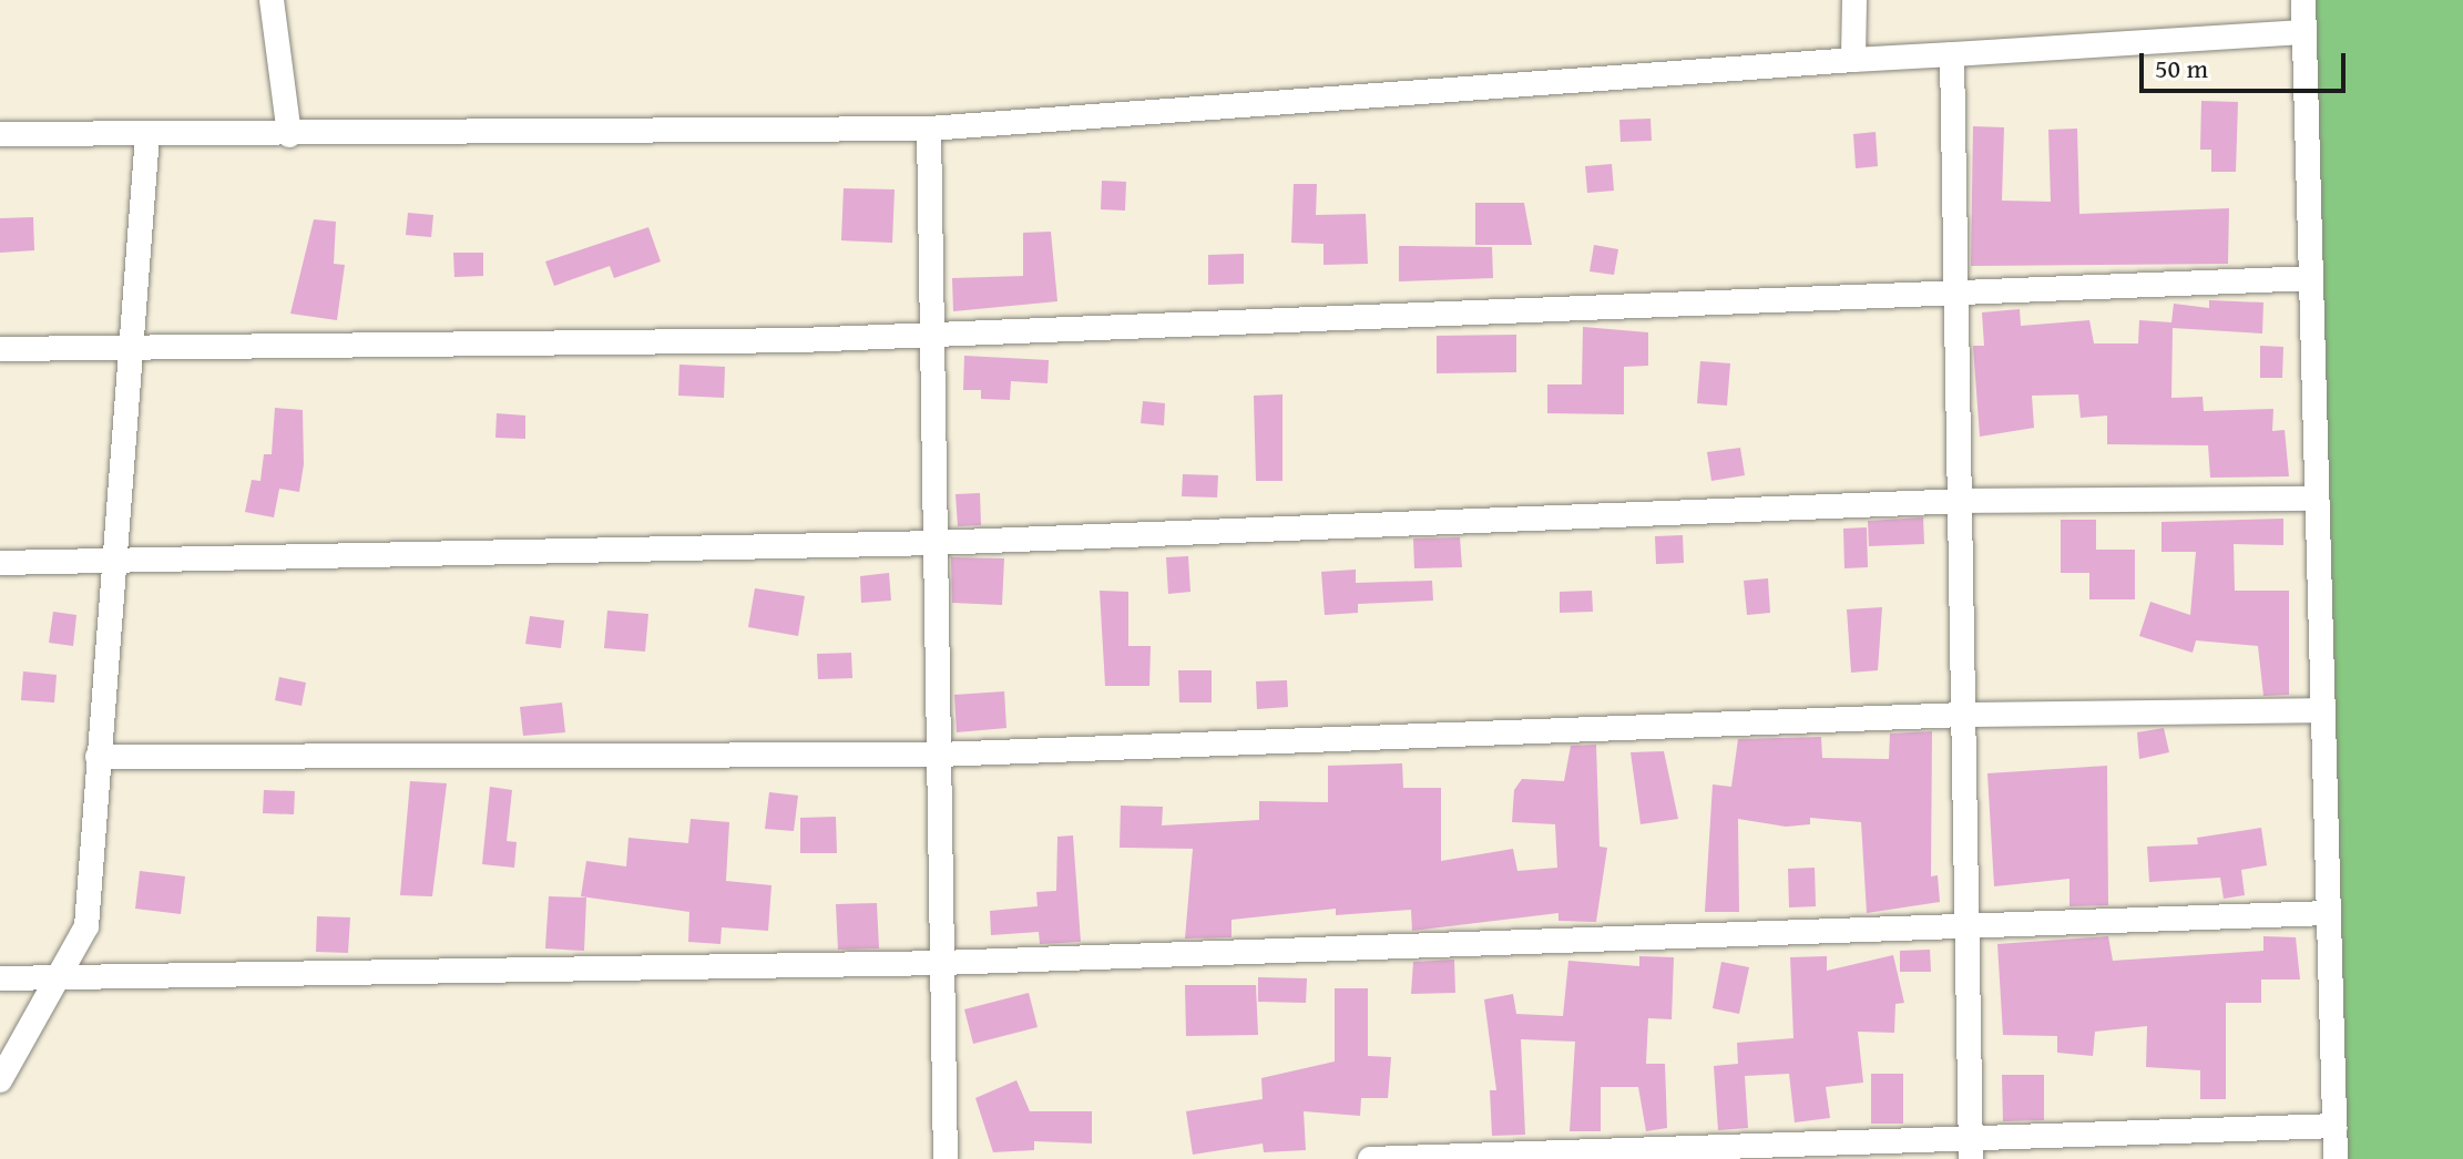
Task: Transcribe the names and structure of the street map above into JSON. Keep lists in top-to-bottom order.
{
  "scale_bar": "50 m"
}
